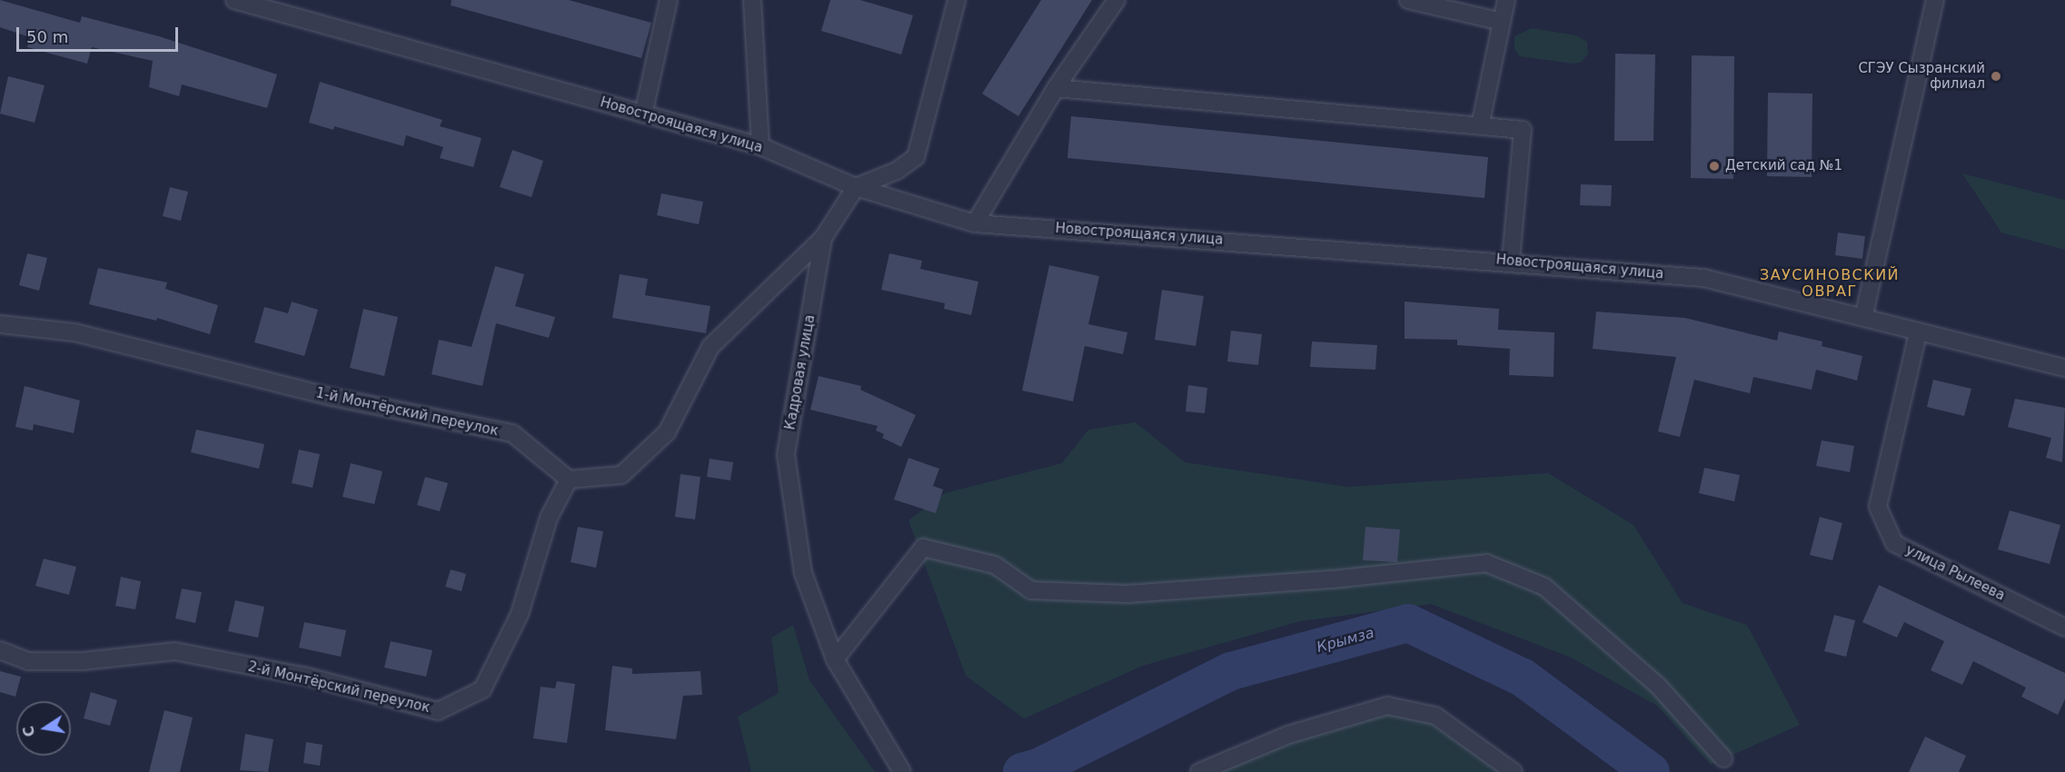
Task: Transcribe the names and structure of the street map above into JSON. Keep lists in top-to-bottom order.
{
  "streets": {
    "street": [
      "Новостроящаяся улица",
      "Кадровая улица",
      "1-й Монтёрский переулок",
      "улица Рылеева",
      "2-й Монтёрский переулок"
    ]
  },
  "crossings": [
    ["Новостроящаяся улица", "Кадровая улица"],
    ["Новостроящаяся улица", "улица Рылеева"],
    ["1-й Монтёрский переулок", "2-й Монтёрский переулок"]
  ],
  "districts": ["ЗАУСИНОВСКИЙ ОВРАГ"],
  "water": ["Крымза"],
  "places": ["СГЭУ Сызранский филиал", "Детский сад №1"],
  "scale_bar": "50 m",
  "north": "left"
}
